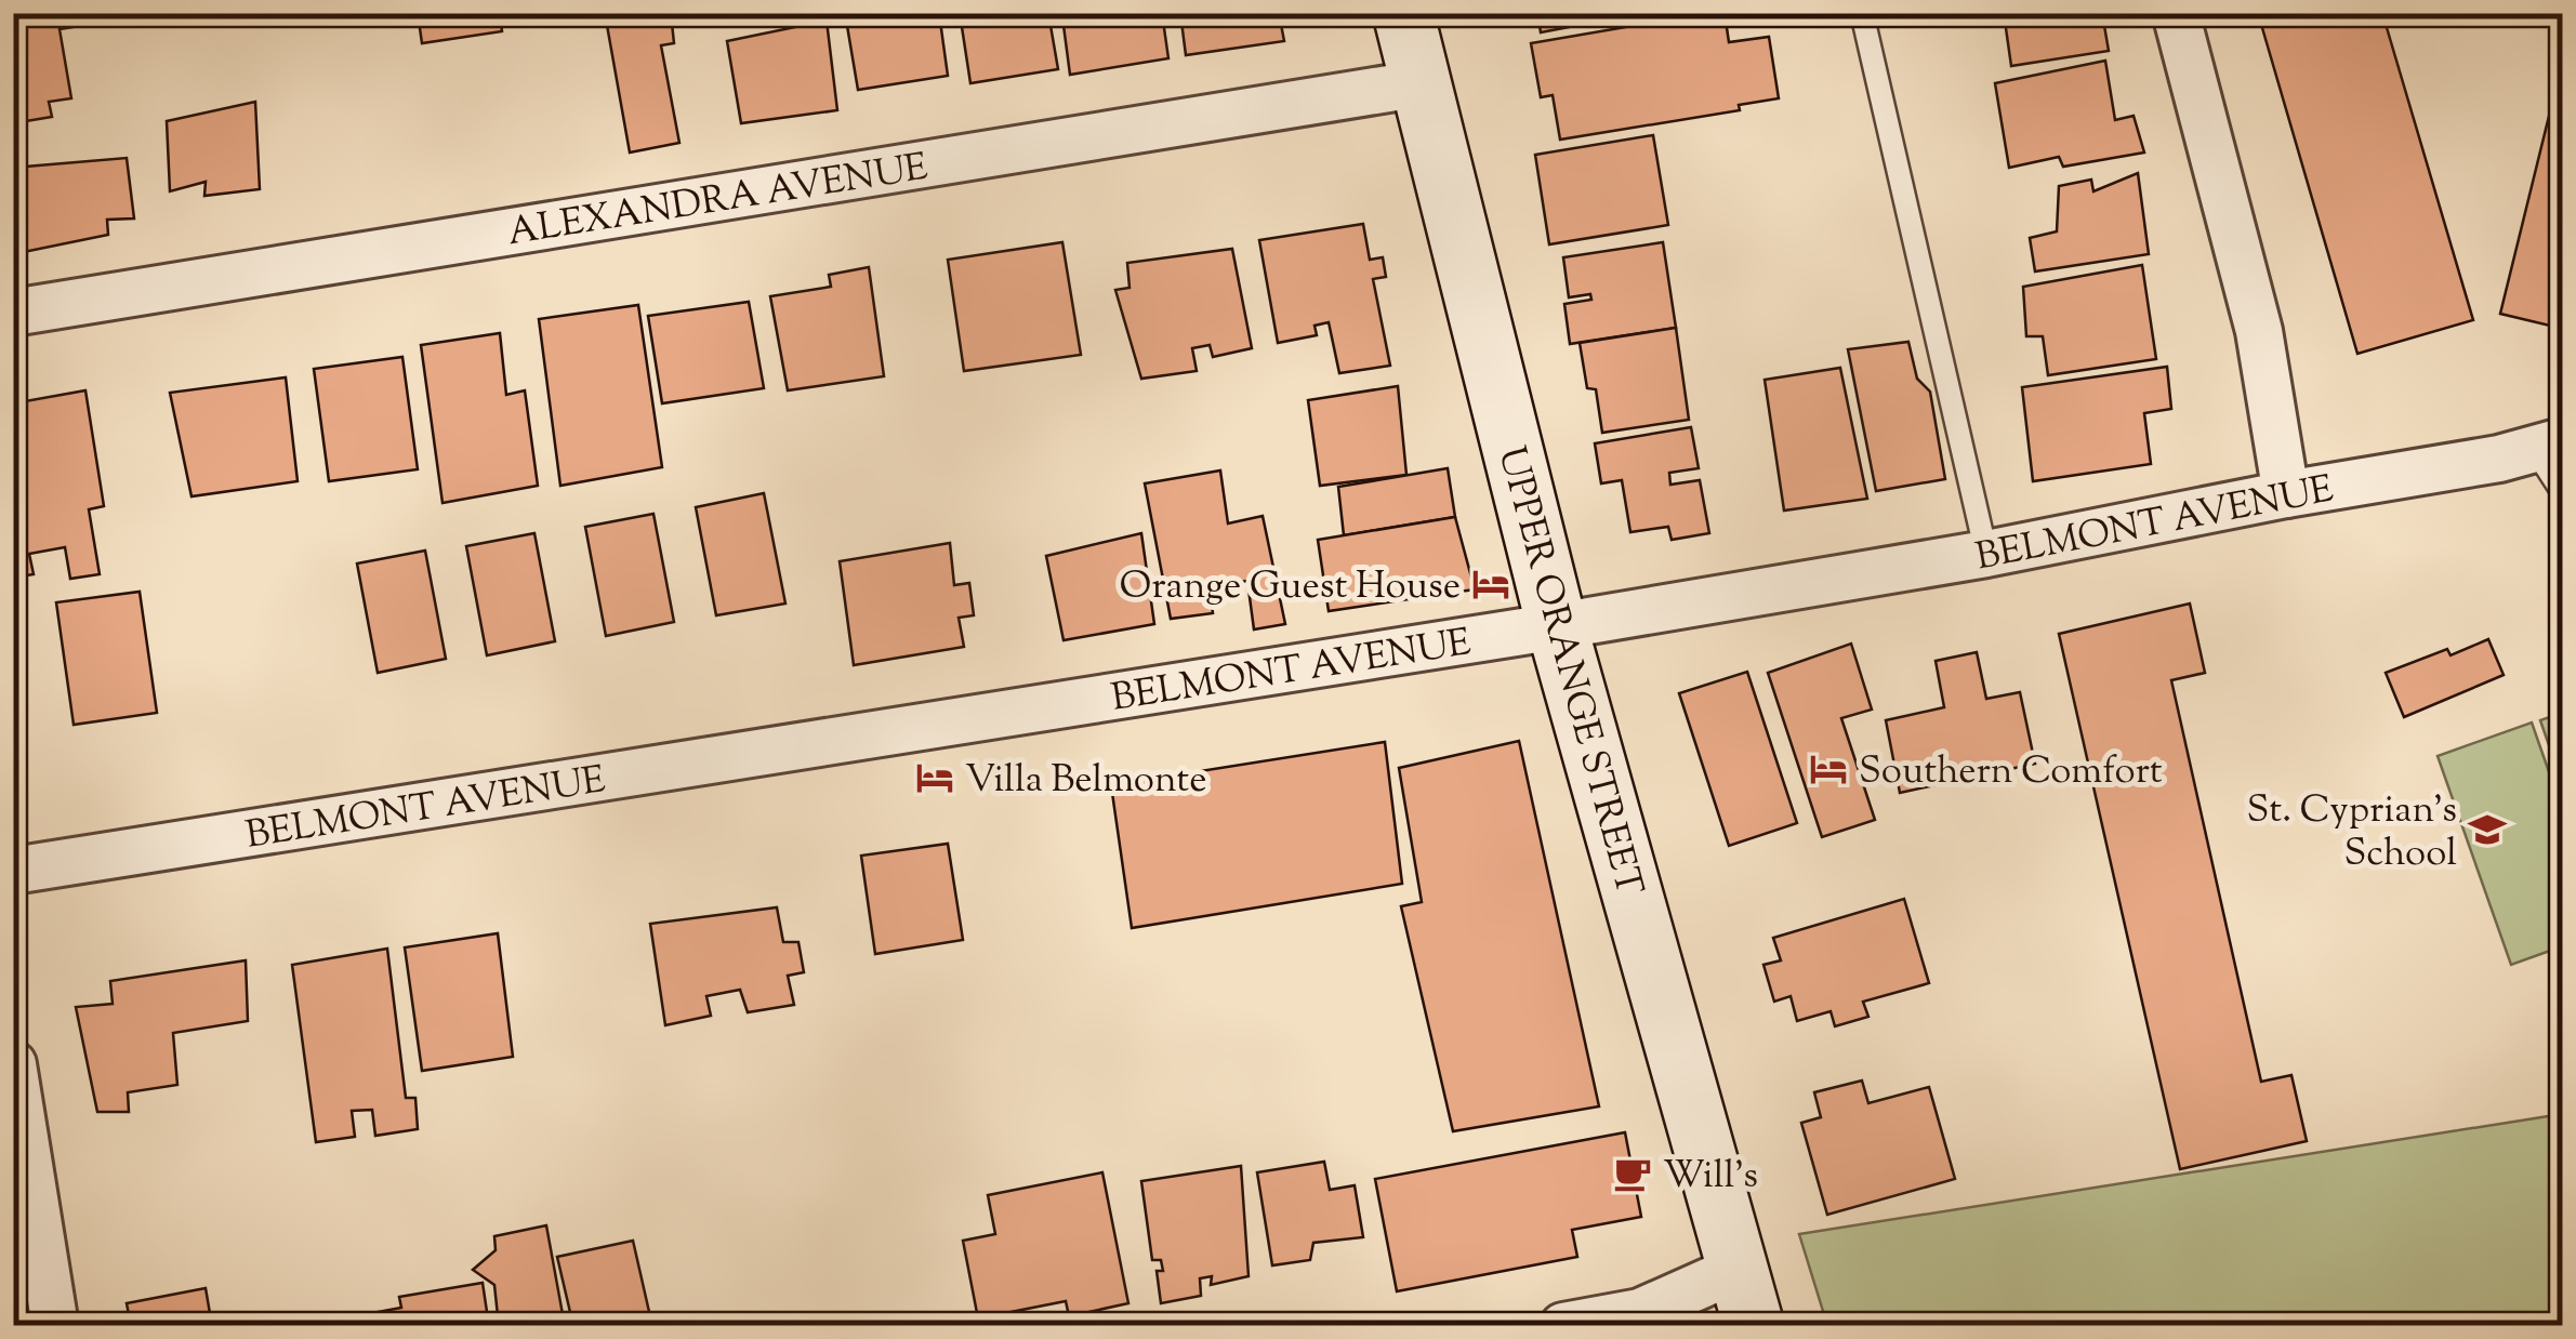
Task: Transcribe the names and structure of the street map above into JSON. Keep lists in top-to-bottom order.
{
  "streets": {
    "street": ["ALEXANDRA AVENUE", "BELMONT AVENUE", "UPPER ORANGE STREET"]
  },
  "crossings": [
    ["ALEXANDRA AVENUE", "UPPER ORANGE STREET"],
    ["BELMONT AVENUE", "UPPER ORANGE STREET"]
  ],
  "places": {
    "hotel": ["Orange Guest House", "Southern Comfort", "Villa Belmonte"],
    "school or university": ["St. Cyprian's School"],
    "cafe": ["Will's"]
  }
}
